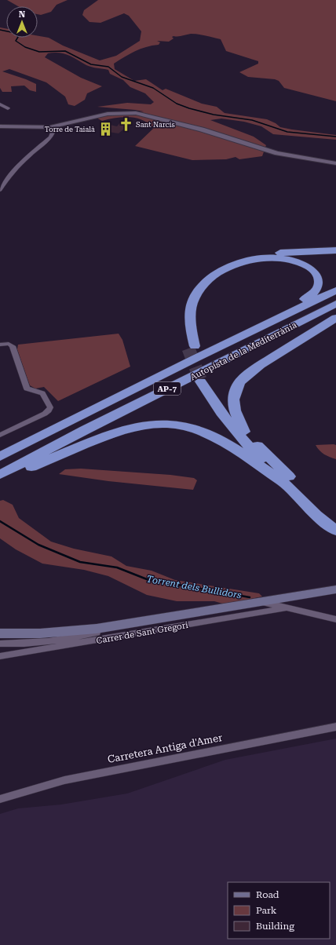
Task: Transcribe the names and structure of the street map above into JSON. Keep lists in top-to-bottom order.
{
  "streets": {
    "highway": ["Autopista de la Mediterrània", "AP-7"],
    "main road": ["Carrer de Sant Gregori"],
    "street": ["Carretera Antiga d'Amer"]
  },
  "water": ["Torrent dels Bullidors"],
  "places": {
    "church": ["Sant Narcís"],
    "building": ["Torre de Taialà"]
  },
  "legend": ["Road", "Park", "Building"],
  "north": "top"
}
